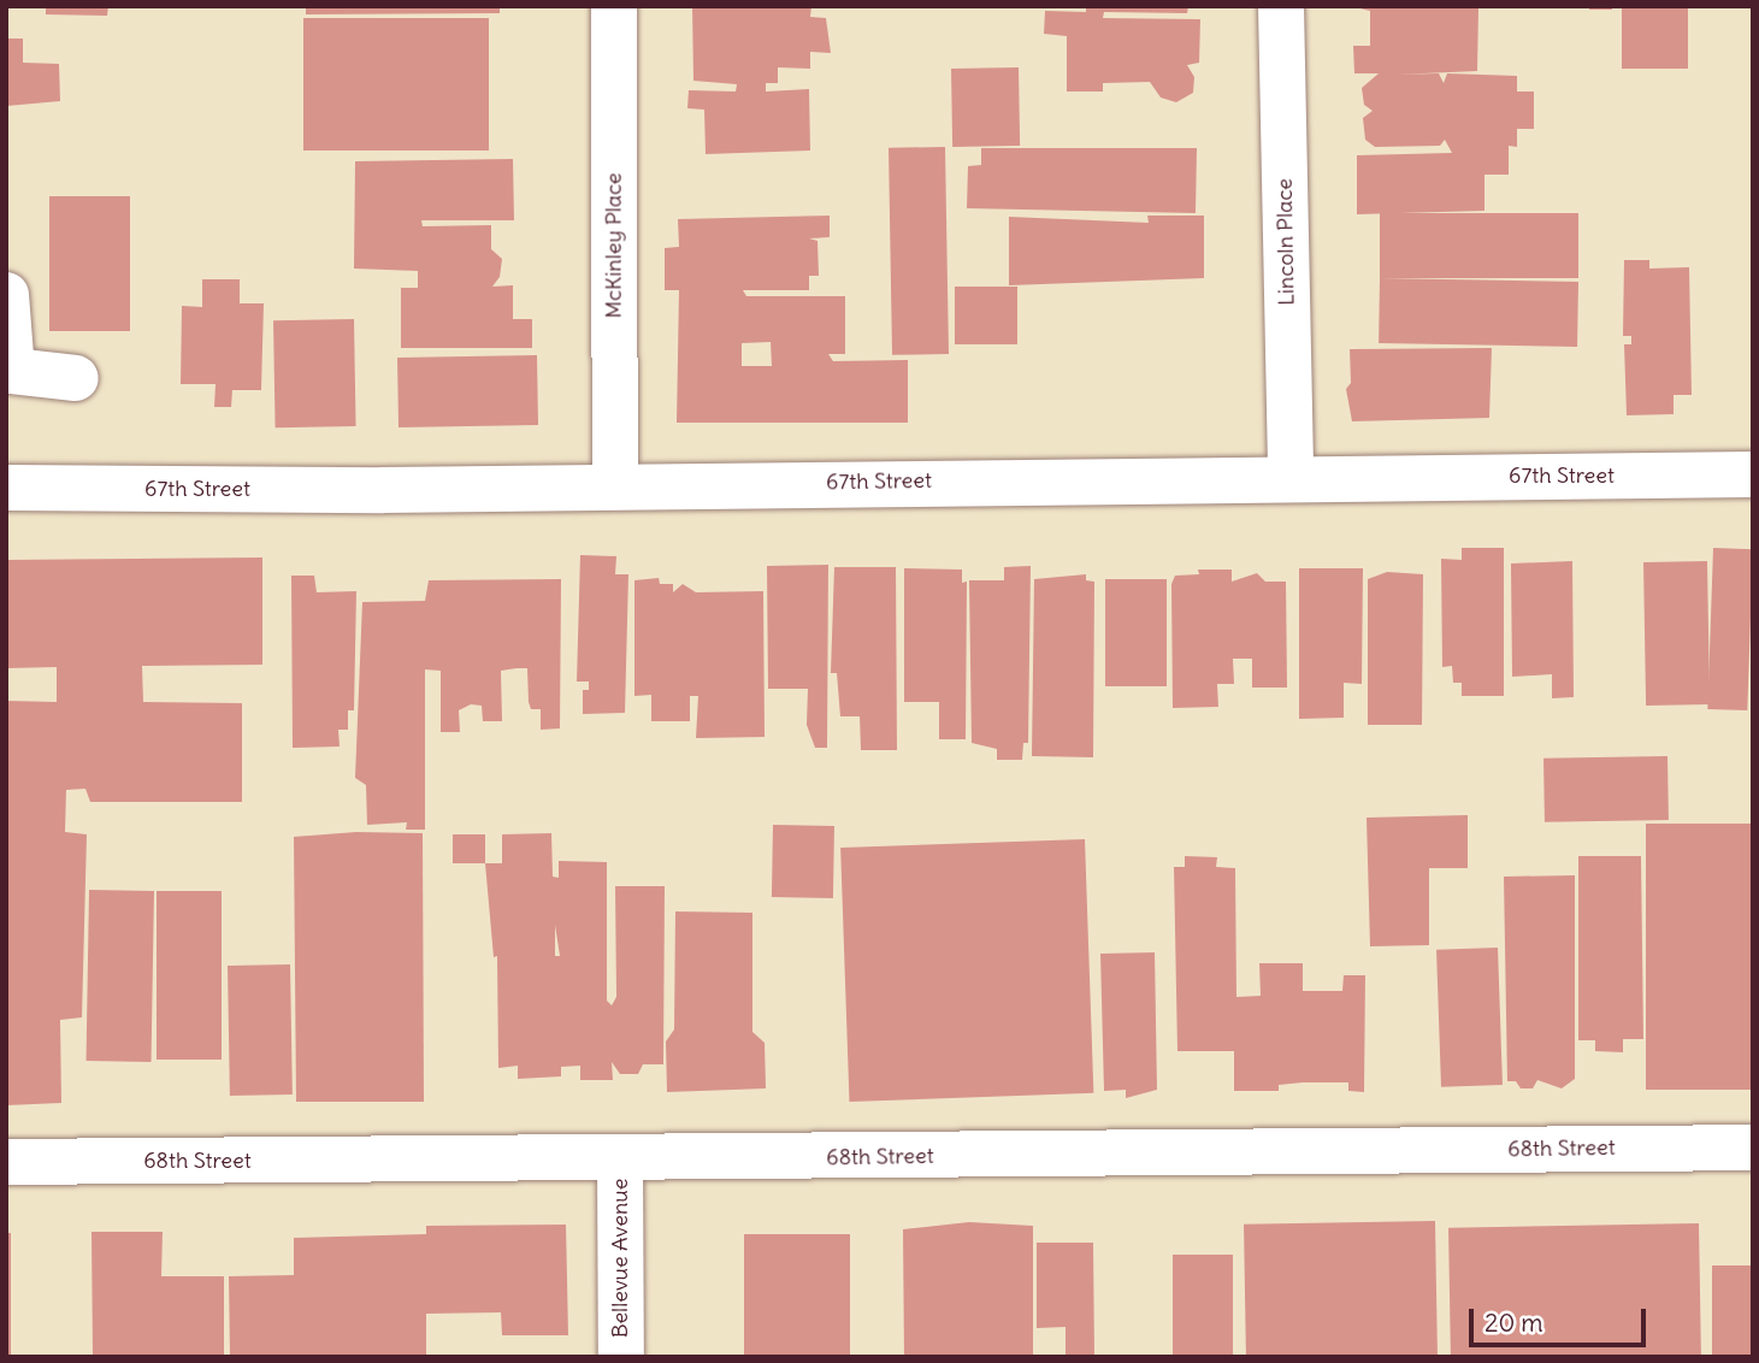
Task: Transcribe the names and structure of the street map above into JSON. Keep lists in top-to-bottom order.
{
  "streets": {
    "street": [
      "Lincoln Place",
      "McKinley Place",
      "67th Street",
      "68th Street",
      "Bellevue Avenue"
    ]
  },
  "crossings": [
    ["Lincoln Place", "67th Street"],
    ["McKinley Place", "67th Street"],
    ["68th Street", "Bellevue Avenue"]
  ],
  "scale_bar": "20 m"
}
